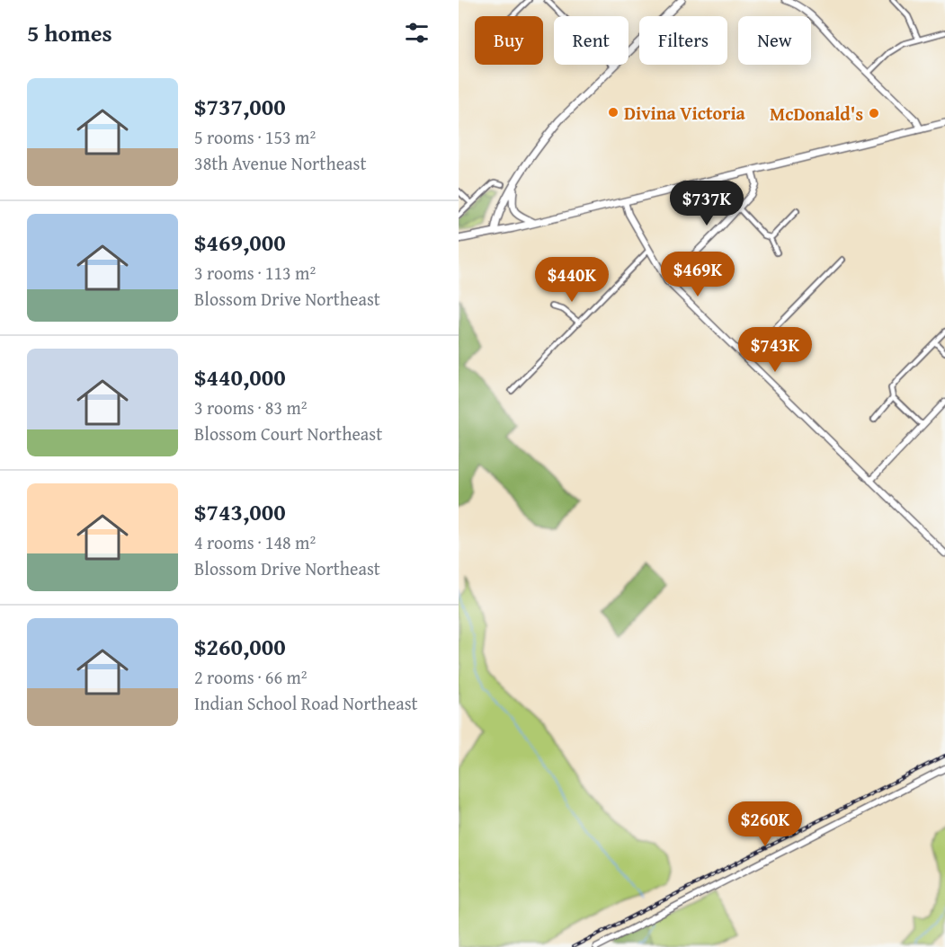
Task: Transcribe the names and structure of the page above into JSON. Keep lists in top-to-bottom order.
{
  "places": ["Divina Victoria", "McDonald's"],
  "page": {
    "heading": "5 homes",
    "chip": [
      "Buy",
      "Rent",
      "Filters",
      "New"
    ],
    "list": [
      {
        "name": "$737,000",
        "note": "5 rooms · 153 m² · 38th Avenue Northeast"
      },
      {
        "name": "$469,000",
        "note": "3 rooms · 113 m² · Blossom Drive Northeast"
      },
      {
        "name": "$440,000",
        "note": "3 rooms · 83 m² · Blossom Court Northeast"
      },
      {
        "name": "$743,000",
        "note": "4 rooms · 148 m² · Blossom Drive Northeast"
      },
      {
        "name": "$260,000",
        "note": "2 rooms · 66 m² · Indian School Road Northeast"
      }
    ],
    "price": [
      "$737K",
      "$469K",
      "$440K",
      "$743K",
      "$260K"
    ]
  }
}
